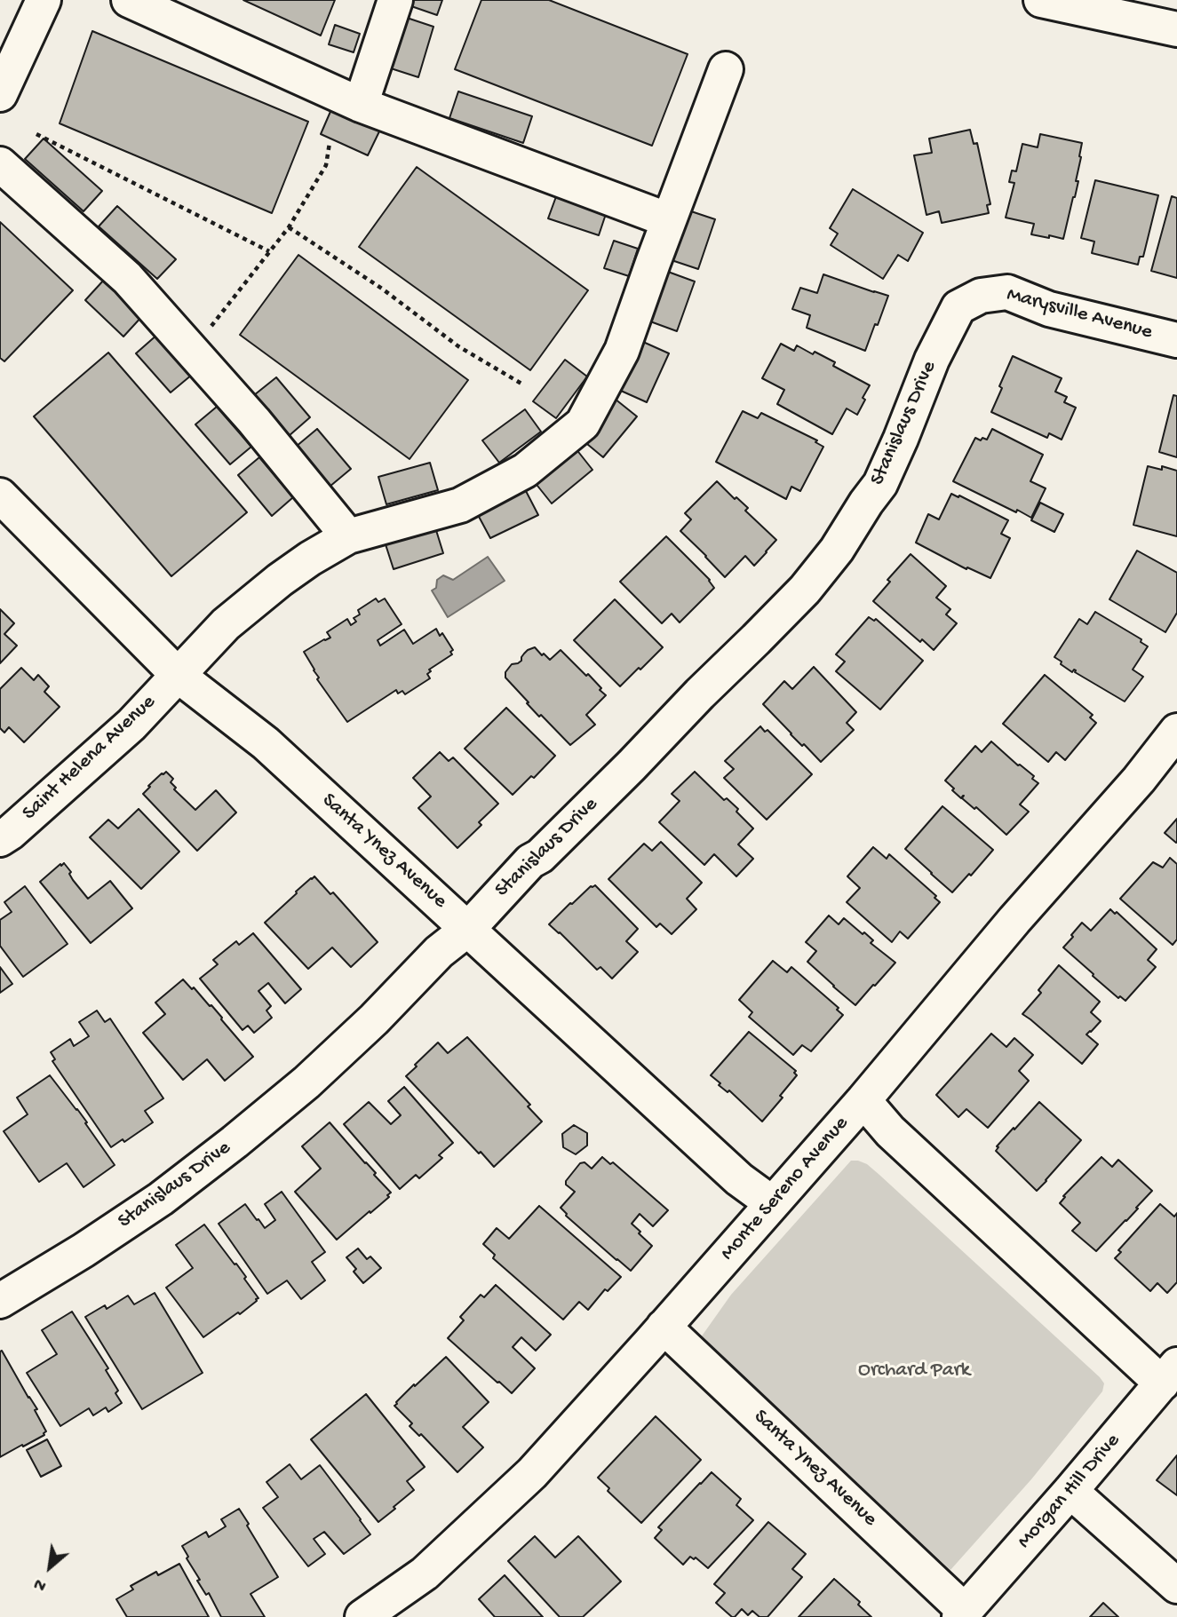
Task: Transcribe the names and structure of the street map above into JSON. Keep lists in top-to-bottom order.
{
  "streets": {
    "street": [
      "Marysville Avenue",
      "Stanislaus Drive",
      "Saint Helena Avenue",
      "Santa Ynez Avenue",
      "Monte Sereno Avenue",
      "Morgan Hill Drive"
    ]
  },
  "crossings": [
    ["Marysville Avenue", "Stanislaus Drive"],
    ["Stanislaus Drive", "Santa Ynez Avenue"],
    ["Saint Helena Avenue", "Santa Ynez Avenue"],
    ["Santa Ynez Avenue", "Monte Sereno Avenue"],
    ["Santa Ynez Avenue", "Morgan Hill Drive"]
  ],
  "parks": ["Orchard Park"],
  "north": "bottom left"
}
